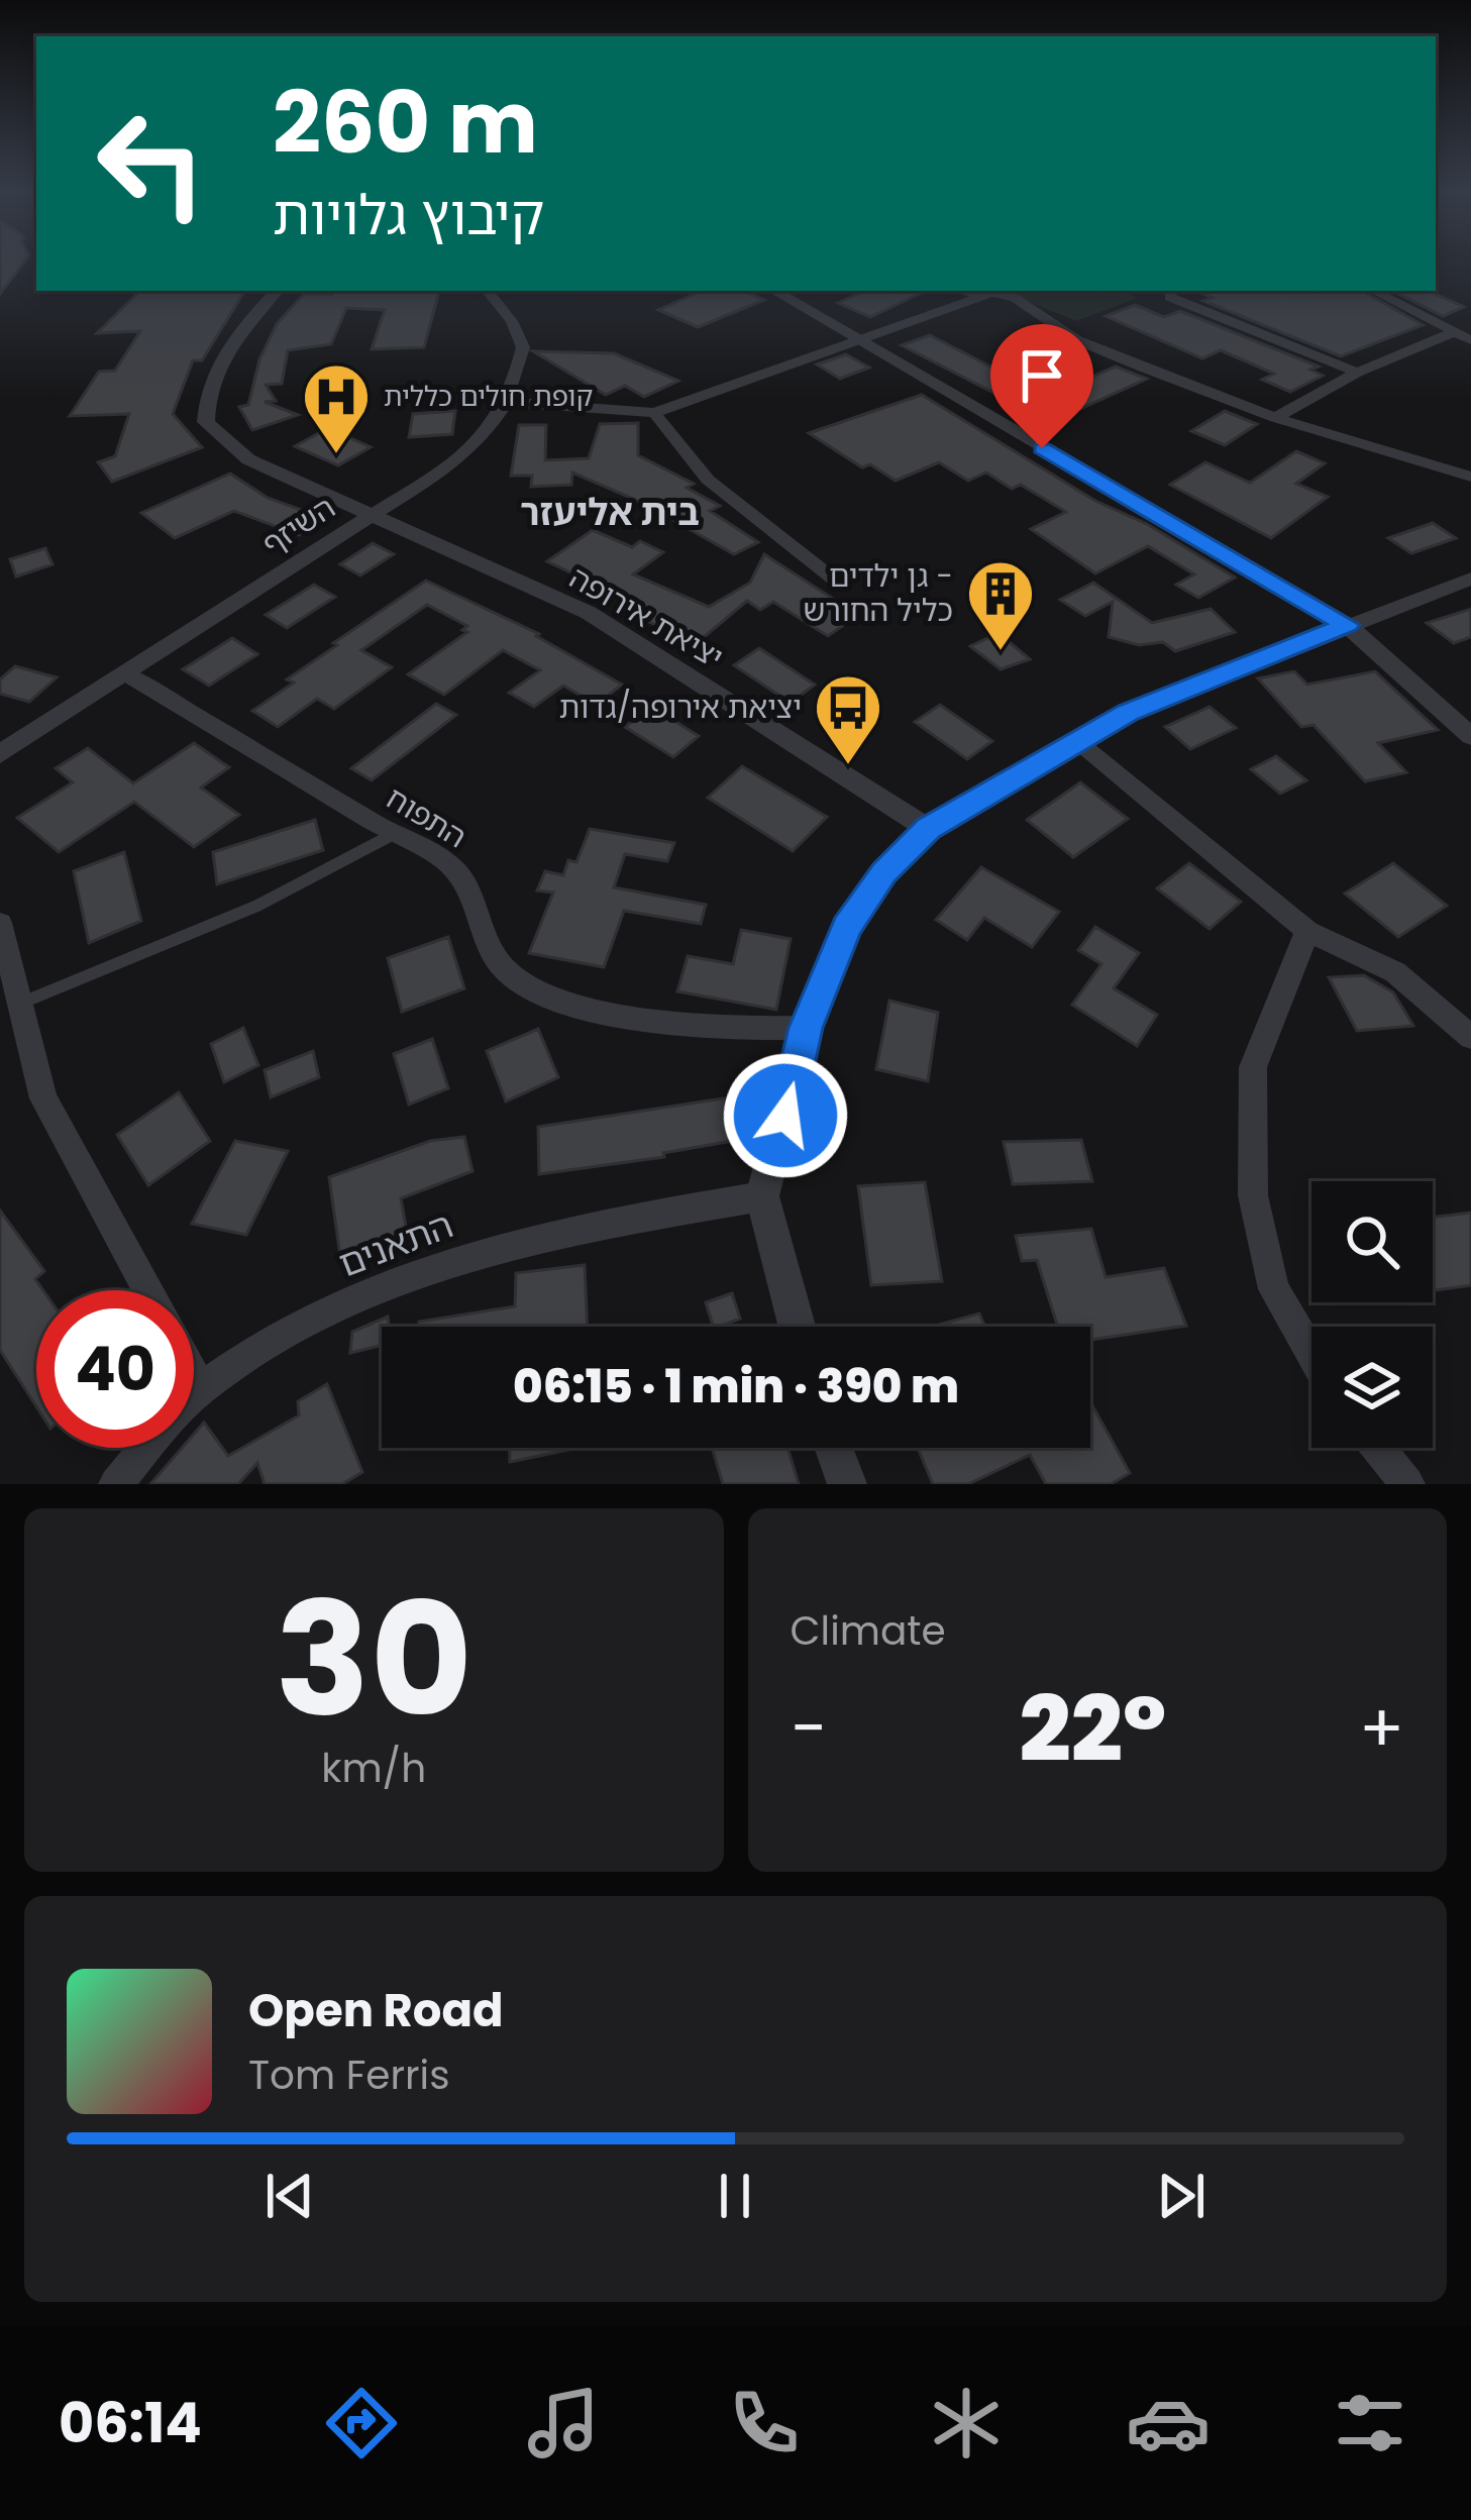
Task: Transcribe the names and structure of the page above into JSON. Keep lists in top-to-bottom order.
{
  "streets": {
    "street": [
      "השיזף",
      "יציאת אירופה",
      "התפוח",
      "התאנים"
    ]
  },
  "crossings": [
    ["השיזף", "יציאת אירופה"],
    ["השיזף", "התפוח"]
  ],
  "districts": ["בית אליעזר"],
  "places": {
    "hospital": ["קופת חולים כללית"],
    "building": ["גן ילדים - כליל החורש"],
    "bus stop": ["יציאת אירופה/גדות"]
  },
  "page": {
    "turn": ["260 m", "קיבוץ גלויות"],
    "limit": "40",
    "trip": "06:15 · 1 min · 390 m",
    "tile": [
      ["30", "km/h"],
      "Climate"
    ],
    "heat": ["−", "22°", "+"],
    "song": ["Open Road", "Tom Ferris"],
    "tabs": "06:14"
  }
}
